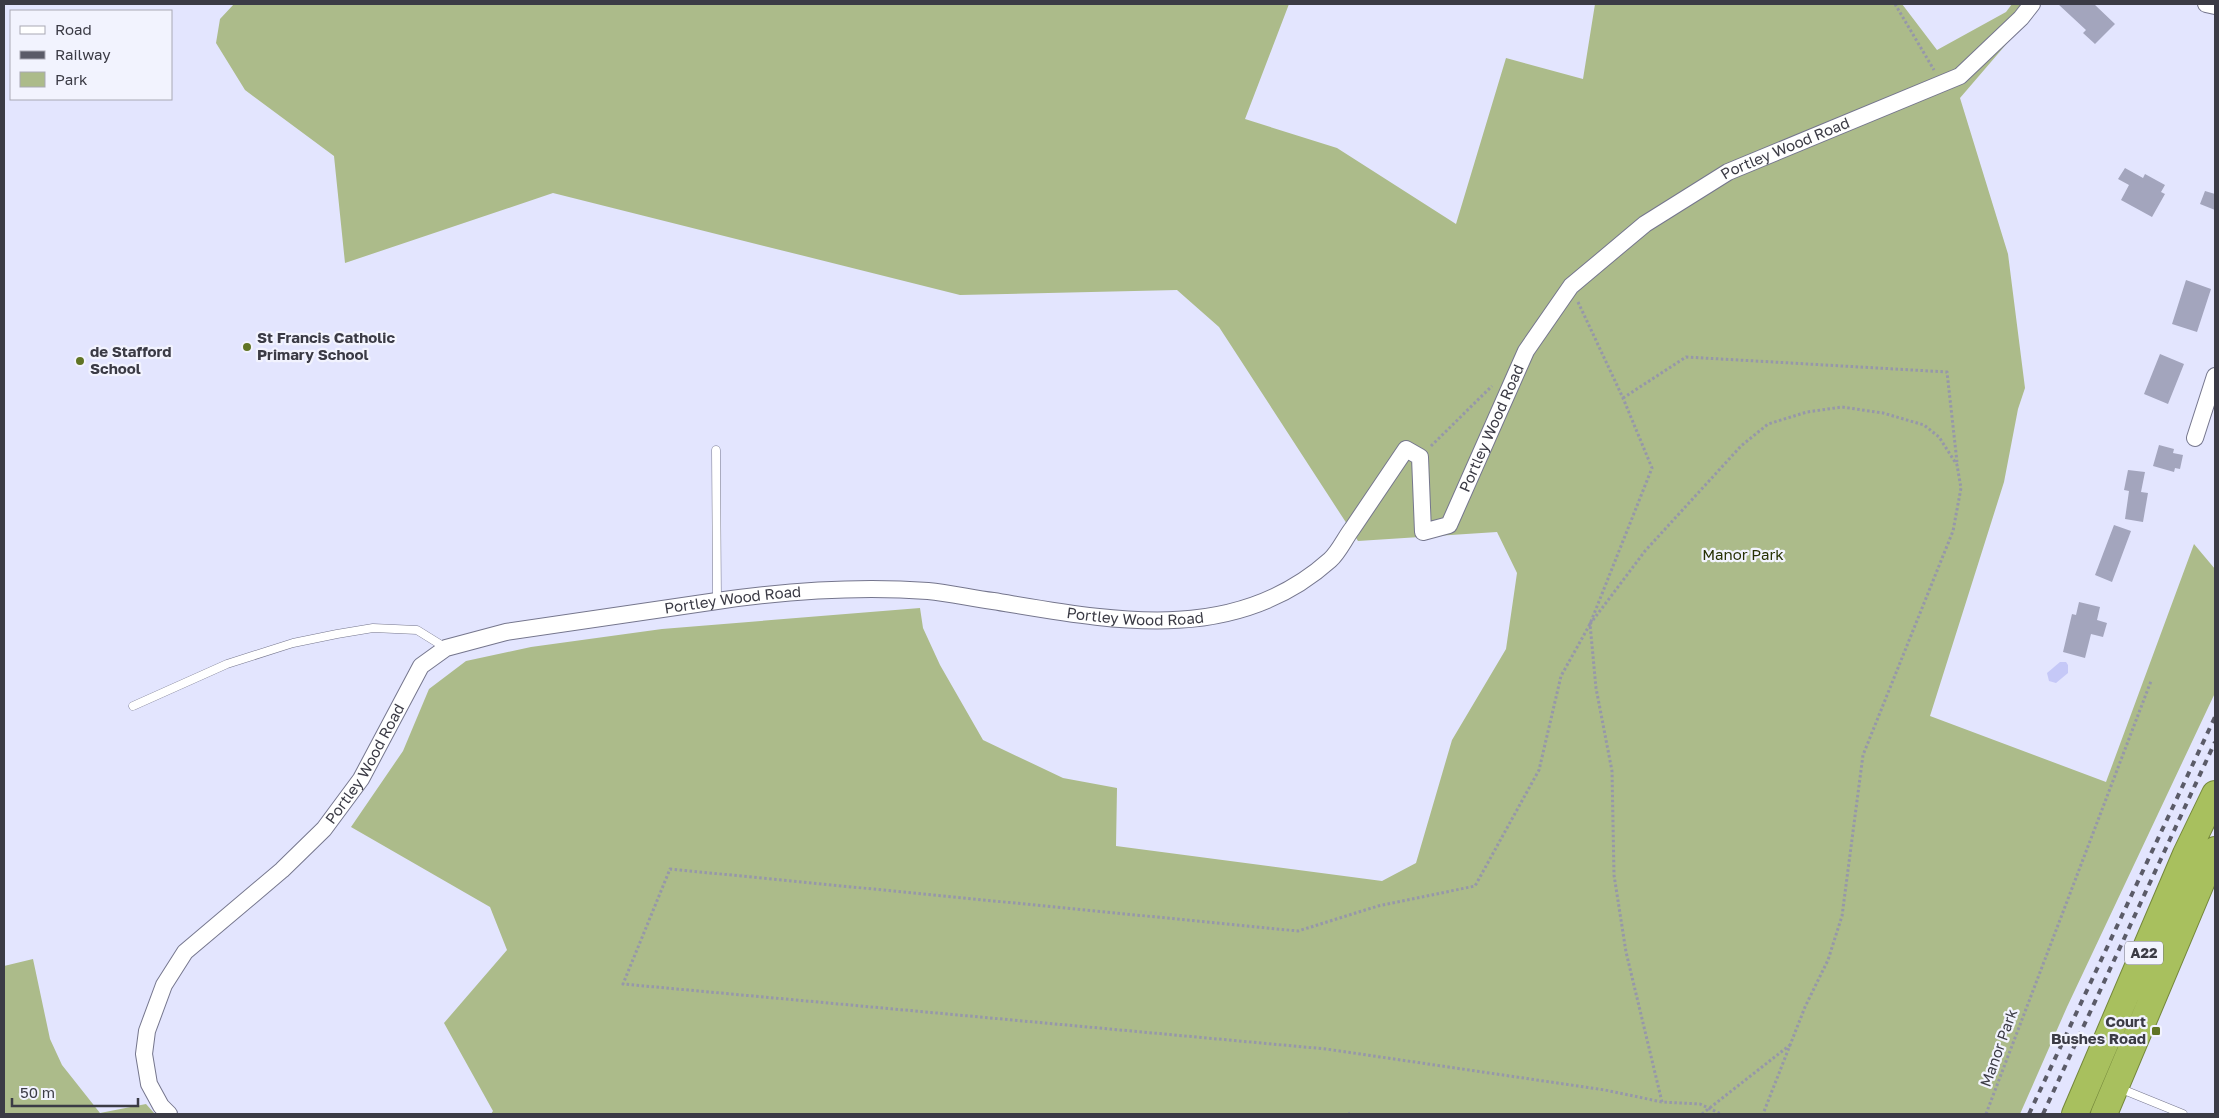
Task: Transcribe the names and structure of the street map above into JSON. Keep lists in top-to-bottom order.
{
  "streets": {
    "highway": ["A22"],
    "street": ["Portley Wood Road"],
    "path": ["Manor Park"]
  },
  "parks": ["Manor Park"],
  "places": {
    "other": ["St Francis Catholic Primary School", "de Stafford School"],
    "transit": ["Court Bushes Road"]
  },
  "legend": ["Road", "Railway", "Park"],
  "scale_bar": "50 m"
}
